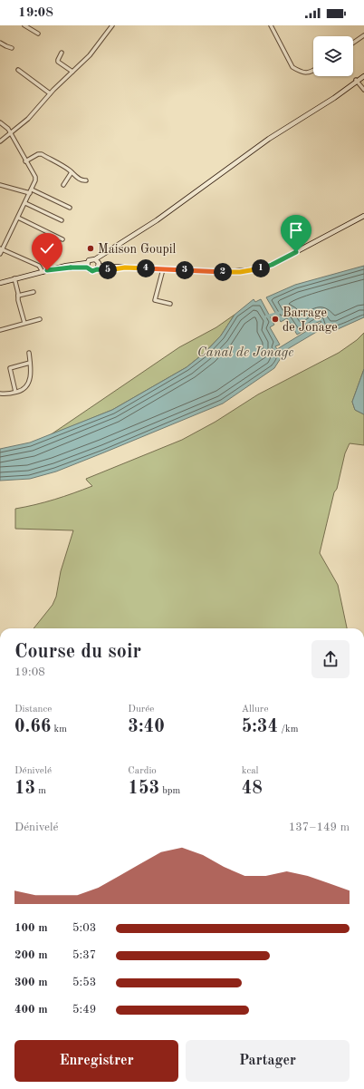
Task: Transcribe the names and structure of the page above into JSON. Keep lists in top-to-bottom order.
{
  "water": ["Canal de Jonage"],
  "places": ["Maison Goupil", "Barrage de Jonage"],
  "page": {
    "status": "19:08",
    "pins": [
      "1",
      "4",
      "3",
      "5",
      "2"
    ],
    "heading": ["Course du soir", "19:08"],
    "stats": [
      ["Distance", "0.66 km"],
      ["Durée", "3:40"],
      ["Allure", "5:34 /km"],
      ["Dénivelé", "13 m"],
      ["Cardio", "153 bpm"],
      ["kcal", "48"]
    ],
    "chart": ["Dénivelé", "137–149 m"],
    "list": [
      {
        "name": "100 m",
        "note": "5:03"
      },
      {
        "name": "200 m",
        "note": "5:37"
      },
      {
        "name": "300 m",
        "note": "5:53"
      },
      {
        "name": "400 m",
        "note": "5:49"
      }
    ],
    "buttons": ["Enregistrer", "Partager"]
  }
}
